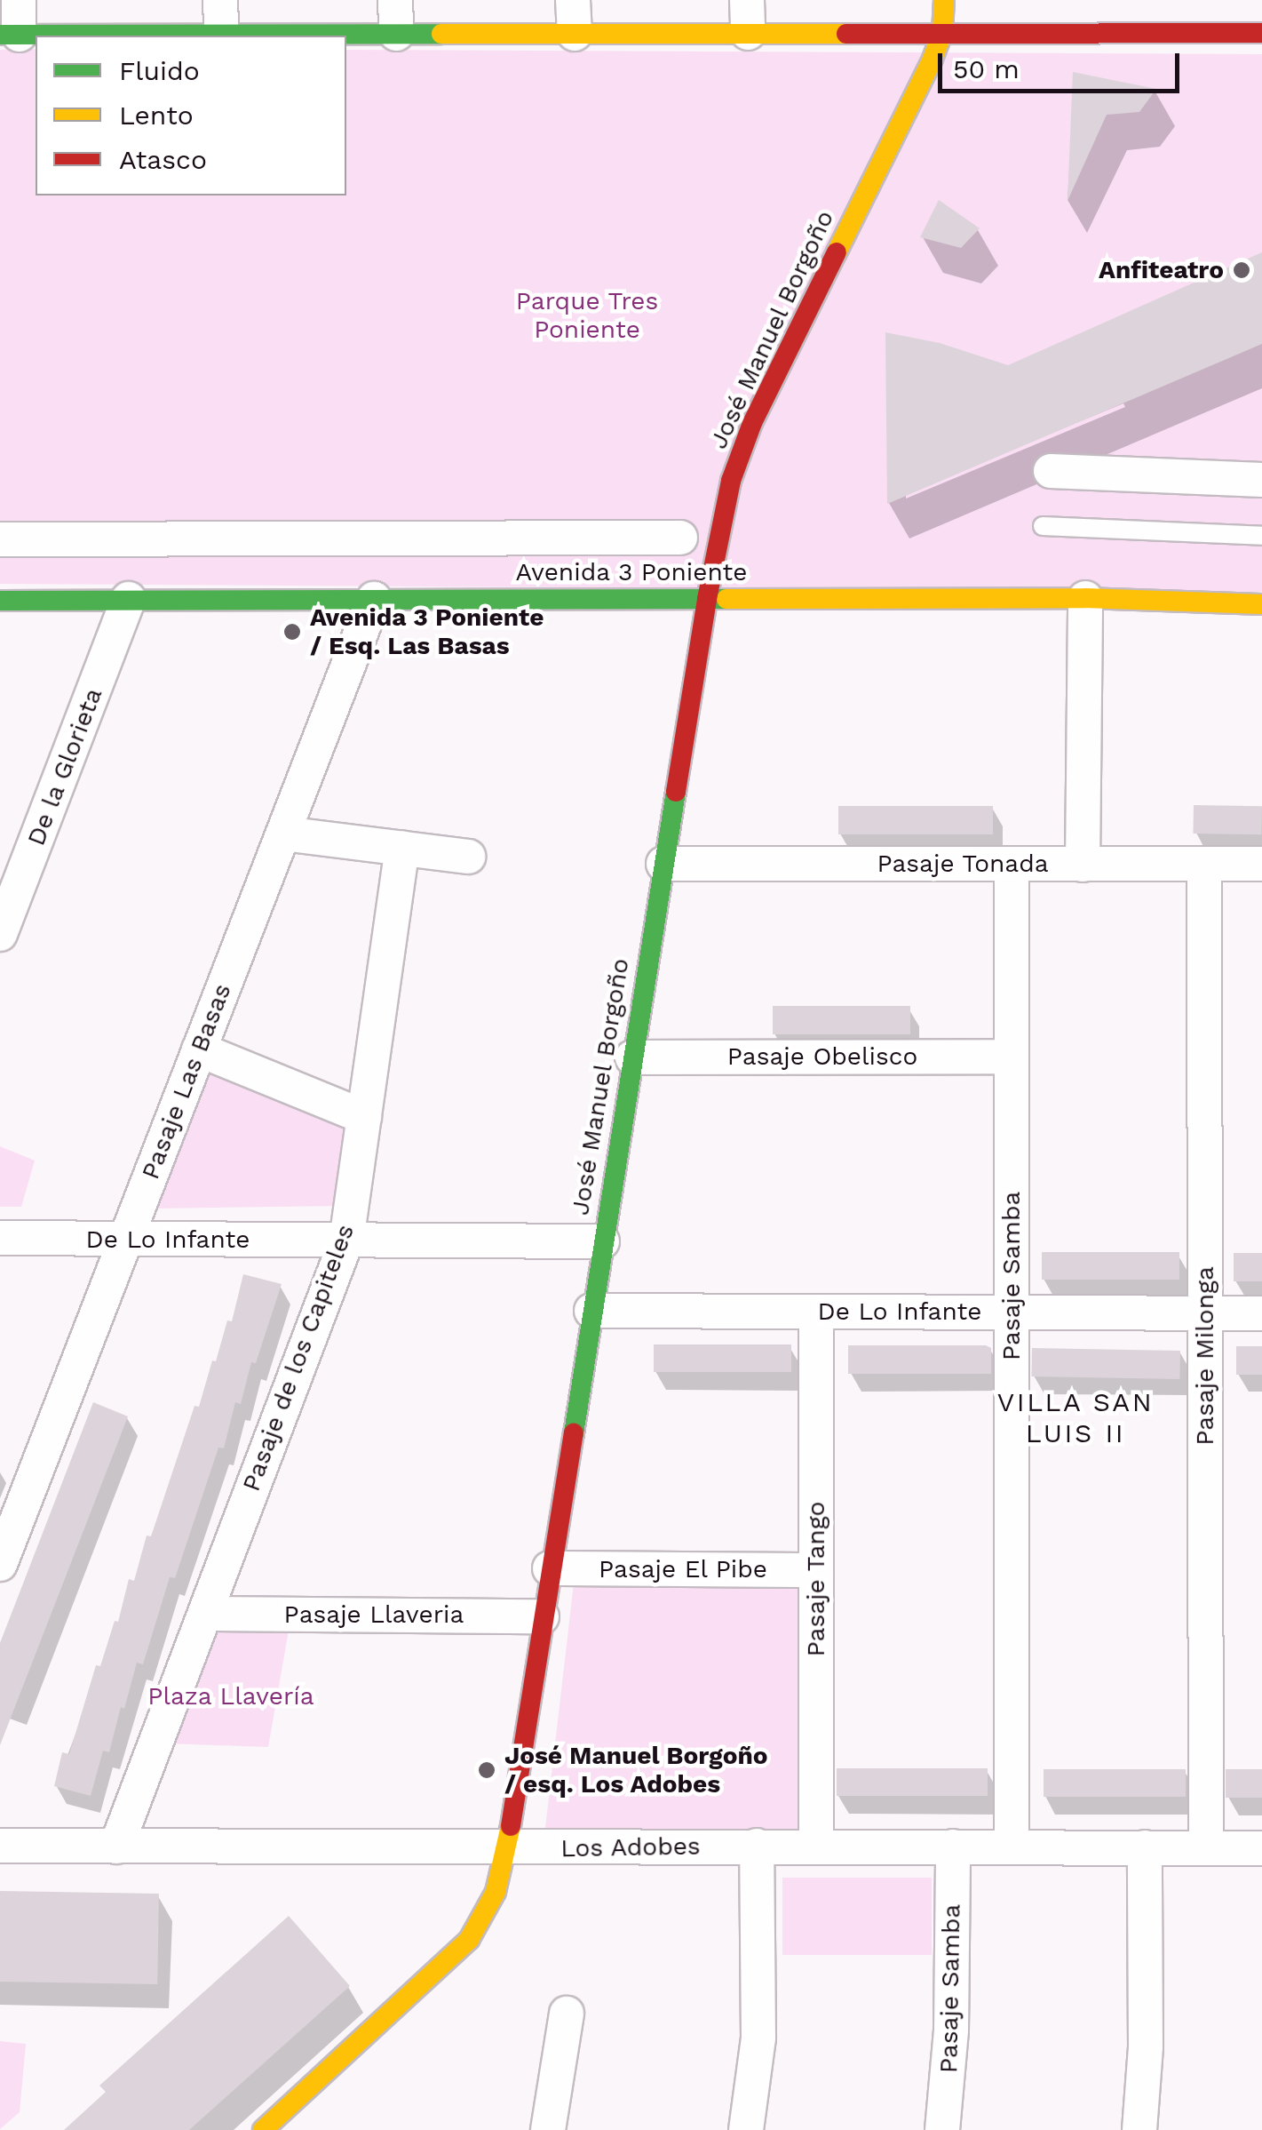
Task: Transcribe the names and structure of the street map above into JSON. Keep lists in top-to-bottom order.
{
  "streets": {
    "main road": ["José Manuel Borgoño", "Avenida 3 Poniente"],
    "street": [
      "De la Glorieta",
      "Pasaje Tonada",
      "Pasaje Obelisco",
      "Pasaje Las Basas",
      "De Lo Infante",
      "Pasaje Samba",
      "Pasaje Milonga",
      "Pasaje de los Capiteles",
      "Pasaje El Pibe",
      "Pasaje Tango",
      "Pasaje Llaveria",
      "Los Adobes"
    ]
  },
  "crossings": [
    ["José Manuel Borgoño", "Avenida 3 Poniente"],
    ["José Manuel Borgoño", "Pasaje Tonada"],
    ["José Manuel Borgoño", "Pasaje Obelisco"],
    ["José Manuel Borgoño", "De Lo Infante"],
    ["José Manuel Borgoño", "Pasaje El Pibe"],
    ["José Manuel Borgoño", "Pasaje Llaveria"],
    ["José Manuel Borgoño", "Los Adobes"],
    ["Avenida 3 Poniente", "De la Glorieta"],
    ["Avenida 3 Poniente", "Pasaje Las Basas"],
    ["Pasaje Tonada", "Pasaje Samba"],
    ["Pasaje Tonada", "Pasaje Milonga"],
    ["Pasaje Obelisco", "Pasaje Samba"],
    ["Pasaje Las Basas", "De Lo Infante"],
    ["De Lo Infante", "Pasaje Samba"],
    ["De Lo Infante", "Pasaje Milonga"],
    ["De Lo Infante", "Pasaje de los Capiteles"],
    ["De Lo Infante", "Pasaje Tango"],
    ["Pasaje Samba", "Los Adobes"],
    ["Pasaje Milonga", "Los Adobes"],
    ["Pasaje de los Capiteles", "Pasaje Llaveria"],
    ["Pasaje de los Capiteles", "Los Adobes"],
    ["Pasaje El Pibe", "Pasaje Tango"],
    ["Pasaje Tango", "Los Adobes"]
  ],
  "districts": ["VILLA SAN LUIS II"],
  "parks": ["Parque Tres Poniente", "Plaza Llavería"],
  "places": ["Anfiteatro", "Avenida 3 Poniente / Esq. Las Basas", "José Manuel Borgoño / esq. Los Adobes"],
  "legend": ["Fluido", "Lento", "Atasco"],
  "scale_bar": "50 m"
}
